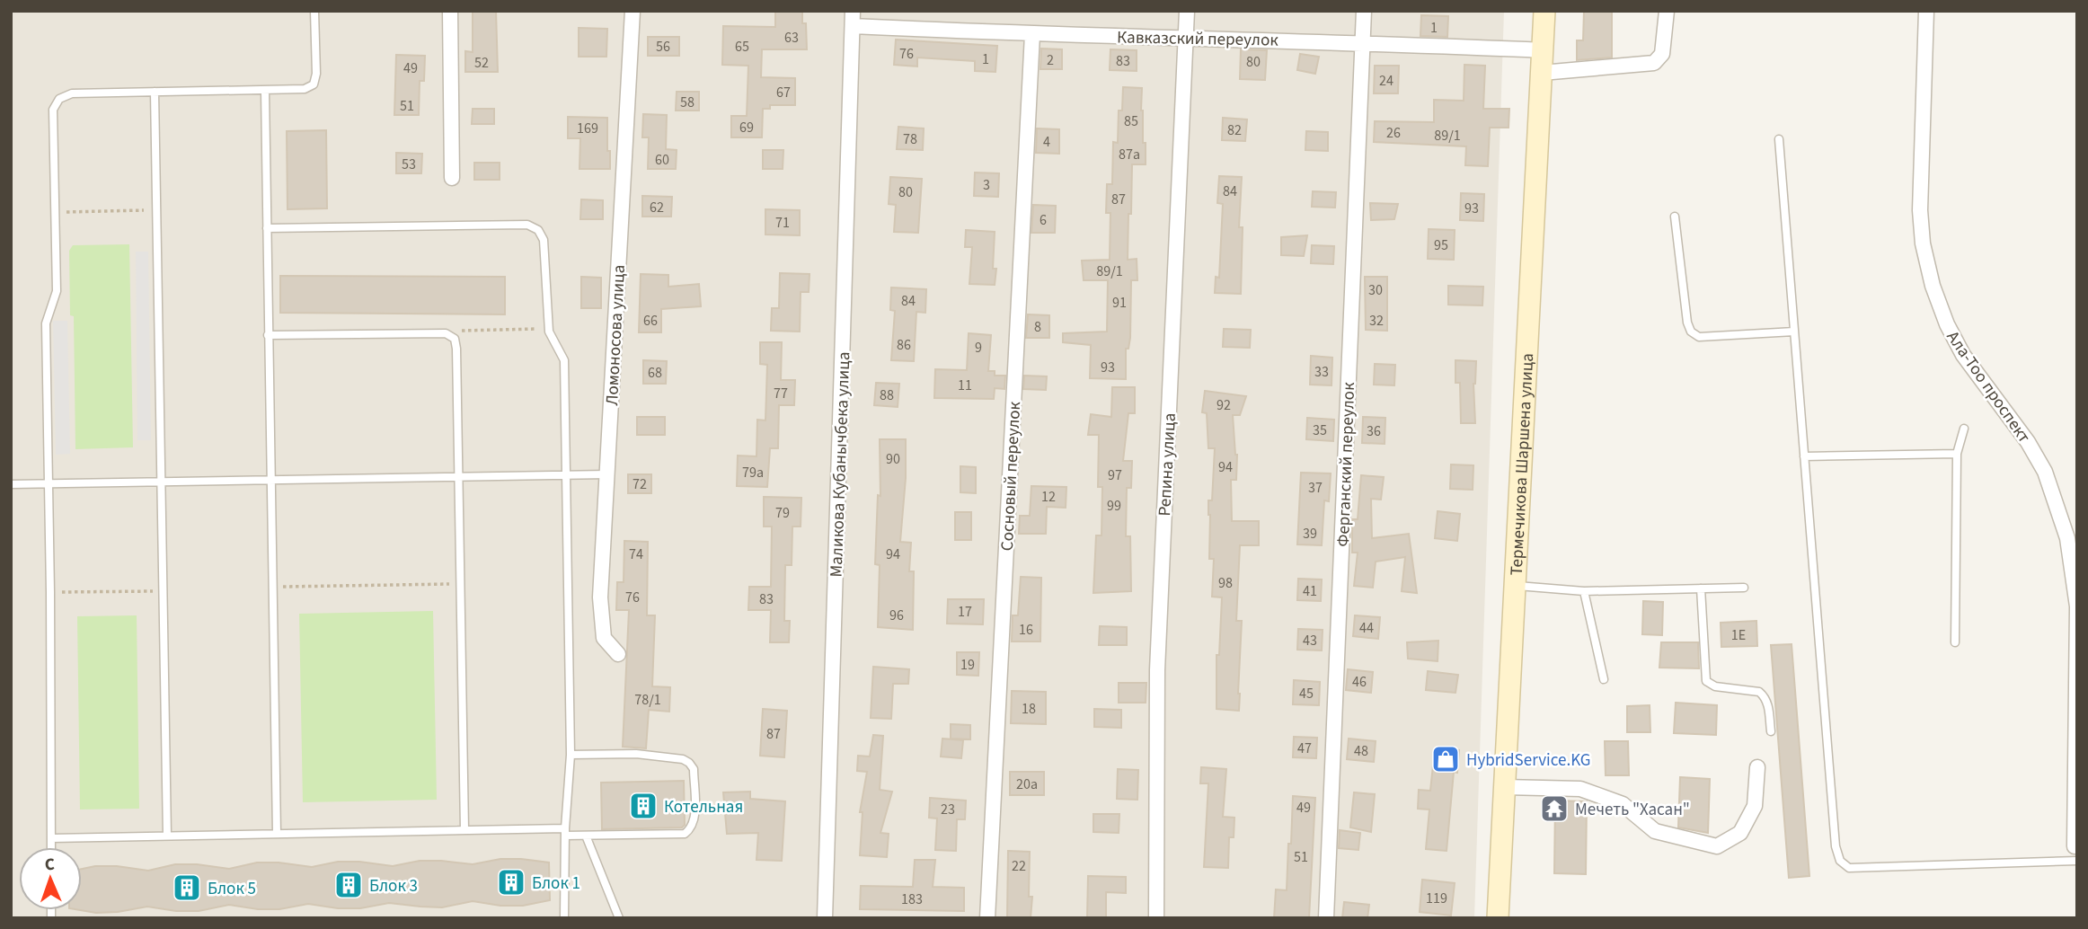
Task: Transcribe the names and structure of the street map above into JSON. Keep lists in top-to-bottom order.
{
  "streets": {
    "street": [
      "Кавказский переулок",
      "Ломоносова улица",
      "Ала-Тоо проспект",
      "Маликова Кубанычбека улица",
      "Репина улица",
      "Ферганский переулок",
      "Термечикова Шаршена улица",
      "Сосновый переулок"
    ]
  },
  "crossings": [
    ["Кавказский переулок", "Маликова Кубанычбека улица"],
    ["Кавказский переулок", "Репина улица"],
    ["Кавказский переулок", "Ферганский переулок"],
    ["Кавказский переулок", "Термечикова Шаршена улица"],
    ["Кавказский переулок", "Сосновый переулок"]
  ],
  "places": {
    "shop": ["HybridService.KG"],
    "building": [
      "Котельная",
      "Блок 1",
      "Блок 3",
      "Блок 5"
    ],
    "temple": ["Мечеть \"Хасан\""]
  },
  "house_numbers": [
    "1",
    "63",
    "56",
    "65",
    "76",
    "1",
    "2",
    "83",
    "80",
    "52",
    "49",
    "24",
    "67",
    "58",
    "51",
    "85",
    "69",
    "169",
    "82",
    "26",
    "89/1",
    "78",
    "4",
    "87а",
    "60",
    "53",
    "3",
    "84",
    "80",
    "87",
    "62",
    "93",
    "6",
    "71",
    "95",
    "89/1",
    "30",
    "84",
    "91",
    "66",
    "32",
    "8",
    "86",
    "9",
    "93",
    "33",
    "68",
    "11",
    "77",
    "88",
    "92",
    "35",
    "36",
    "90",
    "94",
    "79а",
    "97",
    "72",
    "37",
    "12",
    "99",
    "79",
    "39",
    "74",
    "94",
    "98",
    "41",
    "76",
    "83",
    "17",
    "96",
    "44",
    "16",
    "1Е",
    "43",
    "19",
    "46",
    "45",
    "78/1",
    "18",
    "87",
    "47",
    "48",
    "20а",
    "49",
    "23",
    "51",
    "22",
    "119",
    "183"
  ],
  "north": "top"
}
